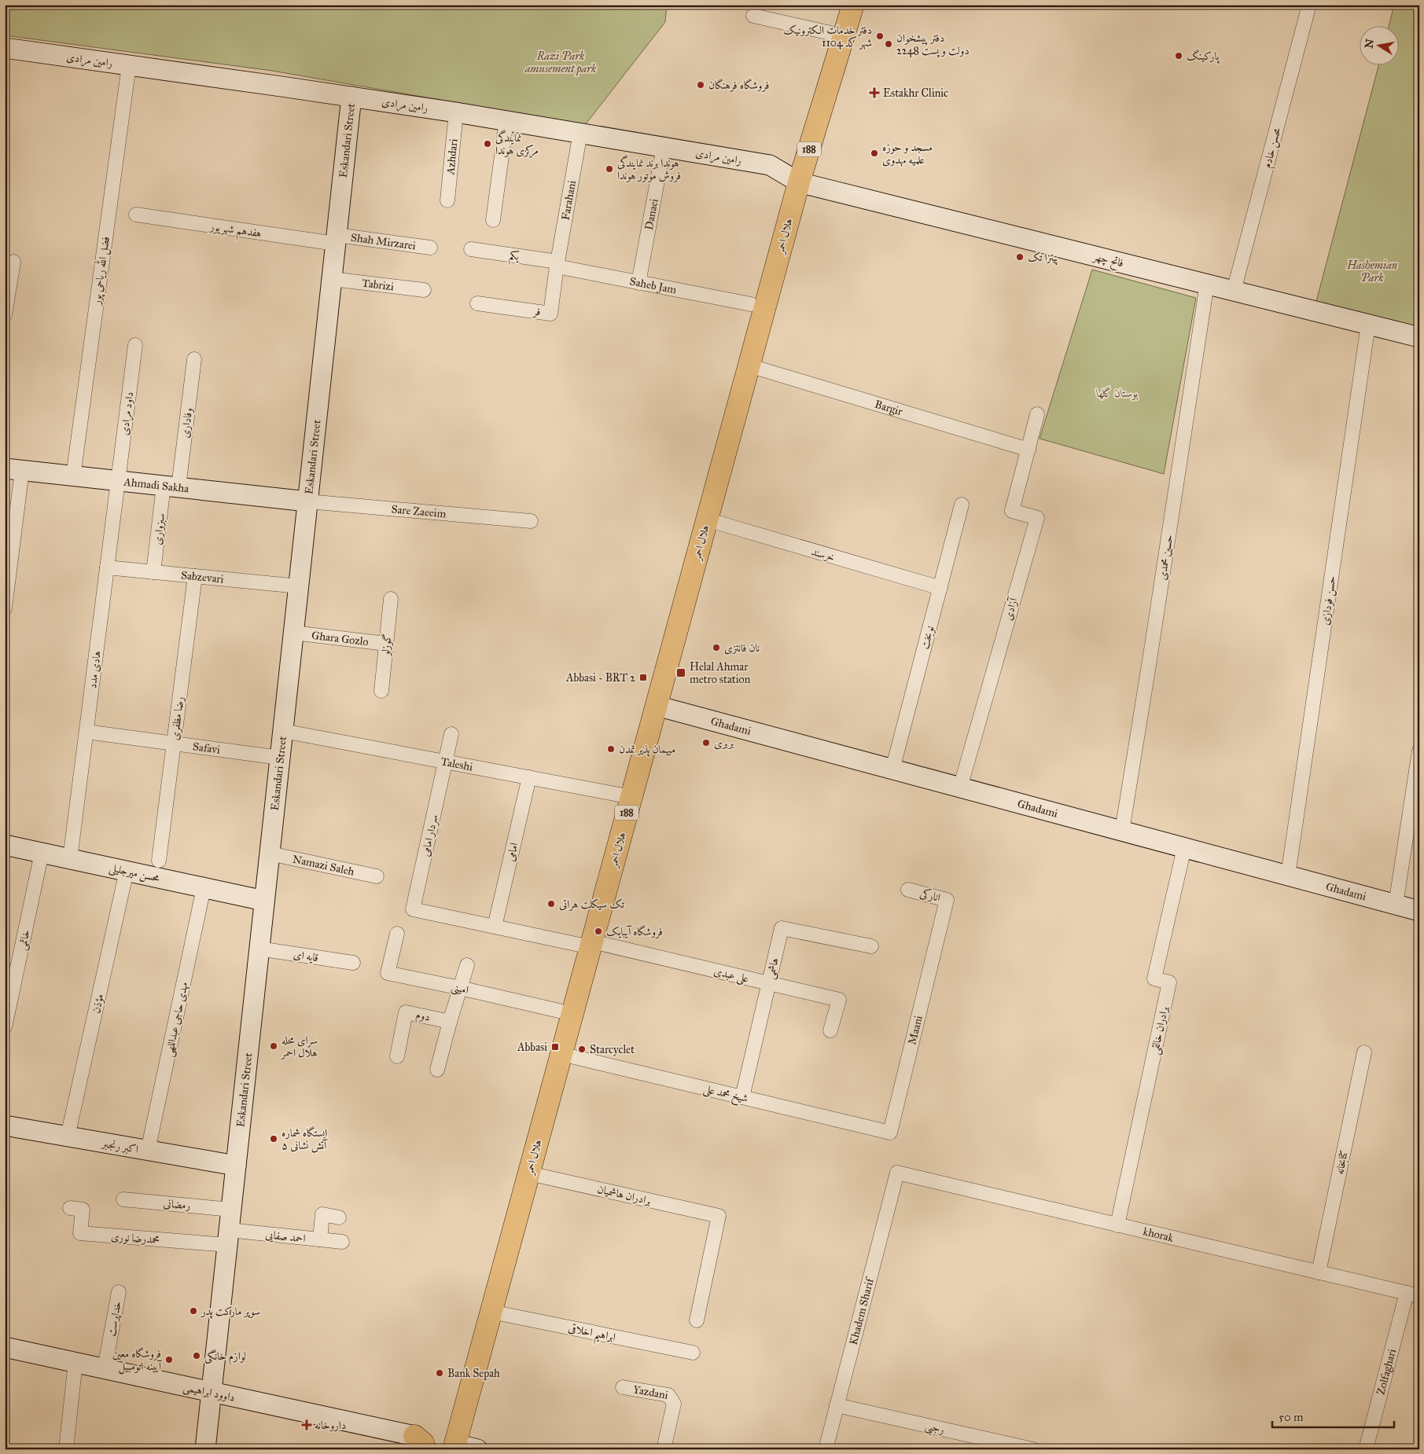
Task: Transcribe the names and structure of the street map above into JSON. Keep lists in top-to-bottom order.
{
  "streets": {
    "main road": ["188", "هلال احمر"],
    "street": [
      "رامین مرادی",
      "Eskandari Street",
      "محسن خادم",
      "Azhdari",
      "Farahani",
      "Danaei",
      "هفدهم شهریور",
      "Shah Mirzarei",
      "یکم",
      "فاتح چهر",
      "فضل الله ریاحی پور",
      "Tabrizi",
      "Saheb Jam",
      "فر",
      "Bargir",
      "داود مرادی",
      "وفاداری",
      "Ahmadi Sakha",
      "Sare Zaeeim",
      "سبزواری",
      "خرسند",
      "حسین محمدی",
      "Sabzevari",
      "حسن فودازی",
      "آزادی",
      "نوبخت",
      "Ghara Gozlo",
      "گوزلو",
      "هادی مدد",
      "رضا مظفری",
      "Ghadami",
      "Safavi",
      "Taleshi",
      "سردار امامی",
      "امامی",
      "Namazi Saleh",
      "محسن میرجلیلی",
      "انارکی",
      "خاتمی",
      "قایه ای",
      "هاشمی",
      "علی عبدی",
      "امینی",
      "مؤذن",
      "دوم",
      "مهدی حاجی عبداللهی",
      "Maani",
      "برادران خالقی",
      "شیخ محمد علی",
      "اکبر رنجبر",
      "کتابخانه",
      "برادران هاشمیان",
      "رمضانی",
      "khorak",
      "احمد صفایی",
      "محمدرضا نوری",
      "Khadem Sharif",
      "خداپرست",
      "ابراهیم اخلاقی",
      "Zolfaghari",
      "داوود ابراهیمی",
      "Yazdani",
      "رجبی"
    ]
  },
  "crossings": [
    ["رامین مرادی", "Eskandari Street"],
    ["رامین مرادی", "188"],
    ["رامین مرادی", "Azhdari"],
    ["رامین مرادی", "Farahani"],
    ["رامین مرادی", "Danaei"],
    ["رامین مرادی", "هلال احمر"],
    ["رامین مرادی", "فاتح چهر"],
    ["رامین مرادی", "فضل الله ریاحی پور"],
    ["Eskandari Street", "هفدهم شهریور"],
    ["Eskandari Street", "Shah Mirzarei"],
    ["Eskandari Street", "Tabrizi"],
    ["Eskandari Street", "Ahmadi Sakha"],
    ["Eskandari Street", "Sare Zaeeim"],
    ["Eskandari Street", "Sabzevari"],
    ["Eskandari Street", "Ghara Gozlo"],
    ["Eskandari Street", "Safavi"],
    ["Eskandari Street", "Taleshi"],
    ["Eskandari Street", "Namazi Saleh"],
    ["Eskandari Street", "محسن میرجلیلی"],
    ["Eskandari Street", "قایه ای"],
    ["Eskandari Street", "اکبر رنجبر"],
    ["Eskandari Street", "رمضانی"],
    ["Eskandari Street", "احمد صفایی"],
    ["Eskandari Street", "محمدرضا نوری"],
    ["Eskandari Street", "داوود ابراهیمی"],
    ["محسن خادم", "فاتح چهر"],
    ["188", "هلال احمر"],
    ["188", "فاتح چهر"],
    ["Farahani", "یکم"],
    ["Farahani", "Saheb Jam"],
    ["Farahani", "فر"],
    ["Danaei", "Saheb Jam"],
    ["هفدهم شهریور", "Shah Mirzarei"],
    ["هلال احمر", "فاتح چهر"],
    ["هلال احمر", "Bargir"],
    ["هلال احمر", "خرسند"],
    ["هلال احمر", "Ghadami"],
    ["هلال احمر", "Taleshi"],
    ["هلال احمر", "علی عبدی"],
    ["هلال احمر", "امینی"],
    ["هلال احمر", "شیخ محمد علی"],
    ["هلال احمر", "برادران هاشمیان"],
    ["هلال احمر", "ابراهیم اخلاقی"],
    ["یکم", "Saheb Jam"],
    ["یکم", "فر"],
    ["فاتح چهر", "حسین محمدی"],
    ["فاتح چهر", "حسن فودازی"],
    ["فضل الله ریاحی پور", "Ahmadi Sakha"],
    ["Saheb Jam", "فر"],
    ["Bargir", "آزادی"],
    ["داود مرادی", "Ahmadi Sakha"],
    ["داود مرادی", "هادی مدد"],
    ["وفاداری", "Ahmadi Sakha"],
    ["وفاداری", "سبزواری"],
    ["Ahmadi Sakha", "Sare Zaeeim"],
    ["Ahmadi Sakha", "سبزواری"],
    ["Ahmadi Sakha", "هادی مدد"],
    ["سبزواری", "Sabzevari"],
    ["خرسند", "نوبخت"],
    ["حسین محمدی", "Ghadami"],
    ["Sabzevari", "هادی مدد"],
    ["Sabzevari", "رضا مظفری"],
    ["حسن فودازی", "Ghadami"],
    ["آزادی", "Ghadami"],
    ["نوبخت", "Ghadami"],
    ["Ghara Gozlo", "گوزلو"],
    ["هادی مدد", "Safavi"],
    ["هادی مدد", "محسن میرجلیلی"],
    ["رضا مظفری", "Safavi"],
    ["Ghadami", "برادران خالقی"],
    ["Taleshi", "سردار امامی"],
    ["Taleshi", "امامی"],
    ["سردار امامی", "امامی"],
    ["محسن میرجلیلی", "خاتمی"],
    ["محسن میرجلیلی", "مؤذن"],
    ["محسن میرجلیلی", "مهدی حاجی عبداللهی"],
    ["انارکی", "Maani"],
    ["هاشمی", "علی عبدی"],
    ["هاشمی", "شیخ محمد علی"],
    ["مؤذن", "اکبر رنجبر"],
    ["مهدی حاجی عبداللهی", "اکبر رنجبر"],
    ["Maani", "شیخ محمد علی"],
    ["برادران خالقی", "khorak"],
    ["کتابخانه", "khorak"],
    ["khorak", "Khadem Sharif"],
    ["khorak", "Zolfaghari"],
    ["احمد صفایی", "محمدرضا نوری"],
    ["Khadem Sharif", "رجبی"],
    ["خداپرست", "داوود ابراهیمی"]
  ],
  "parks": ["Razi Park amusement park", "Hashemian Park", "بوستان گلها"],
  "places": {
    "other": [
      "دفتر خدمات الکترونیک شهر کد 1104",
      "دفتر پیشخوان دولت و پست 2248",
      "پارکینگ",
      "فروشگاه فرهنگان",
      "نمایندگی مرکزی هوندا",
      "مسجد و حوزه علمیه مهدوی",
      "هوندا برند نمایندگی فروش موتور هوندا",
      "پیتزا تک",
      "نان فانتزی",
      "بربری",
      "میهمان پذیر تمدن",
      "تک سیکلت هراتی",
      "فروشگاه آیبایک",
      "سرای محله هلال احمر",
      "Starcyclet",
      "ایستگاه شماره ۵ آتش نشانی",
      "سوپر مارکت پدر",
      "لوازم خانگی",
      "فروشگاه معین آیینه اتومبیل",
      "Bank Sepah"
    ],
    "health": ["Estakhr Clinic", "داروخانه"],
    "transit": ["Helal Ahmar metro station", "Abbasi - BRT 2", "Abbasi"]
  },
  "scale_bar": "50 m",
  "north": "left"
}
